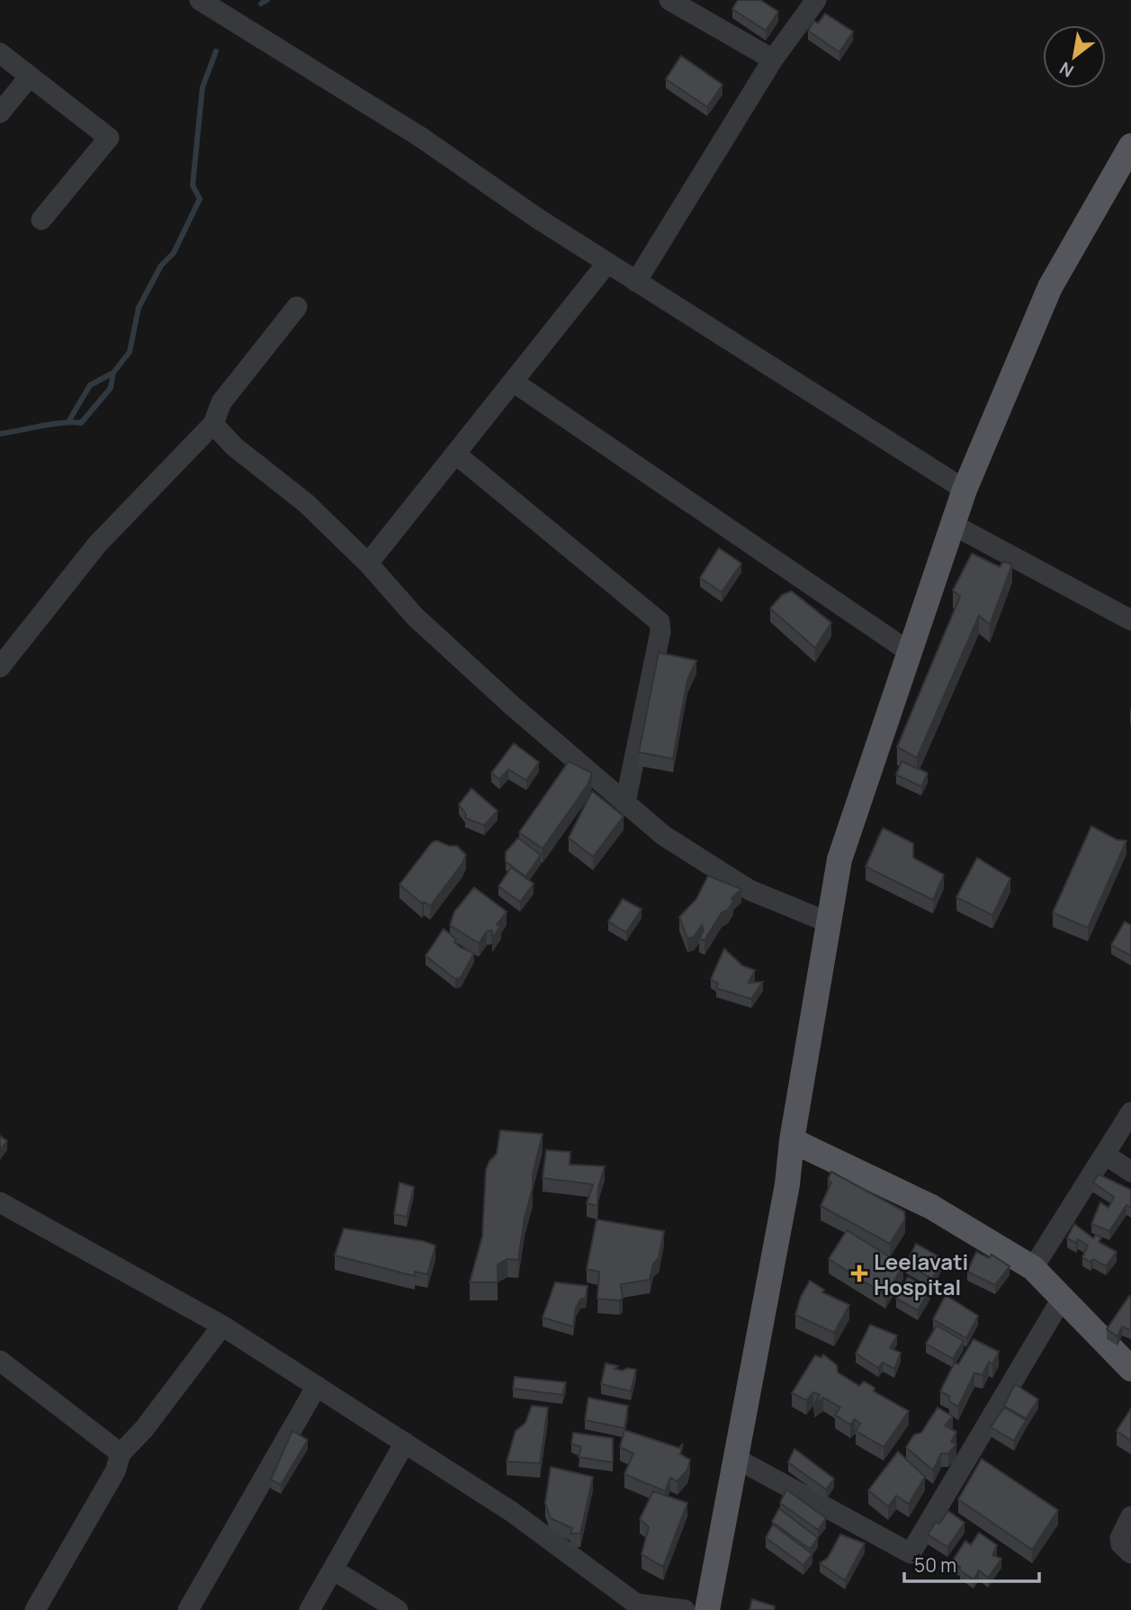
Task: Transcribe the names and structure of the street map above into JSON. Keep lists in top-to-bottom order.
{
  "places": {
    "health": ["Leelavati Hospital"]
  },
  "scale_bar": "50 m",
  "north": "bottom left"
}
